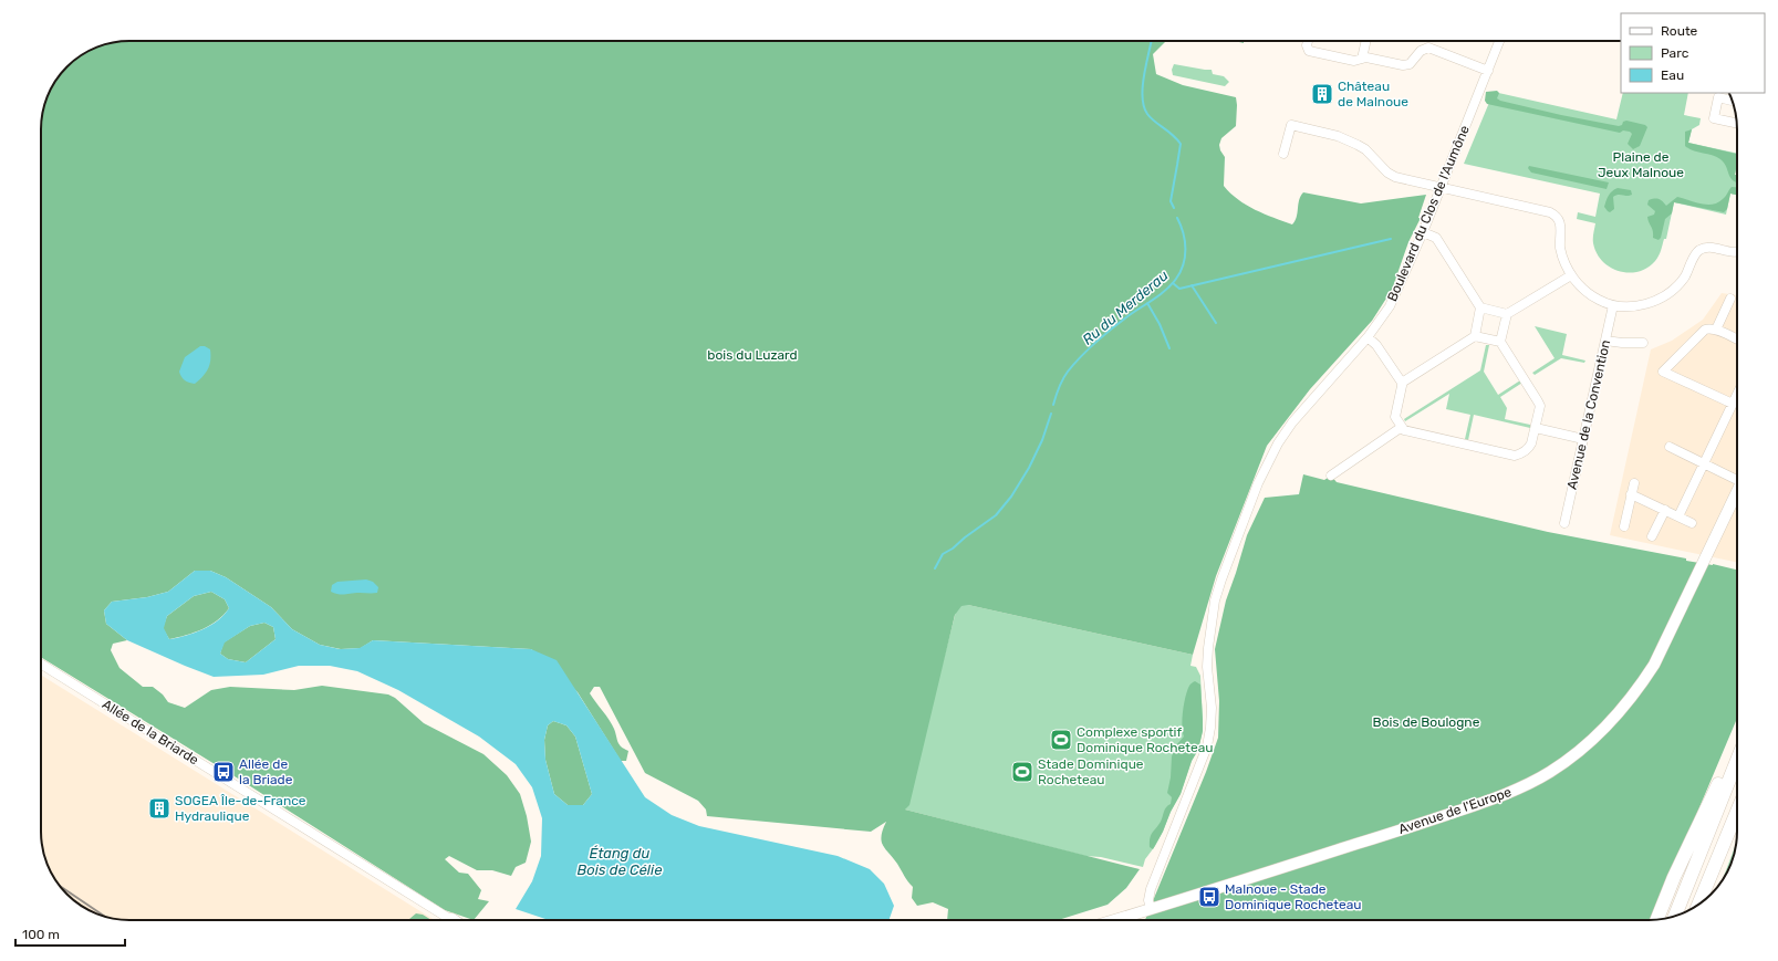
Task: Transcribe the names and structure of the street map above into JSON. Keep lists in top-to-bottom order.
{
  "streets": {
    "main road": ["Avenue de l'Europe"],
    "street": ["Boulevard du Clos de l'Aumône", "Avenue de la Convention", "Allée de la Briarde"]
  },
  "crossings": [
    ["Boulevard du Clos de l'Aumône", "Avenue de l'Europe"]
  ],
  "water": ["Ru du Merderau", "Étang du Bois de Célie"],
  "parks": ["Plaine de Jeux Malnoue", "bois du Luzard", "Bois de Boulogne"],
  "places": {
    "building": ["Château de Malnoue", "SOGEA Île-de-France Hydraulique"],
    "sports": ["Complexe sportif Dominique Rocheteau", "Stade Dominique Rocheteau"],
    "bus stop": ["Allée de la Briade", "Malnoue - Stade Dominique Rocheteau"]
  },
  "legend": ["Route", "Parc", "Eau"],
  "scale_bar": "100 m"
}
